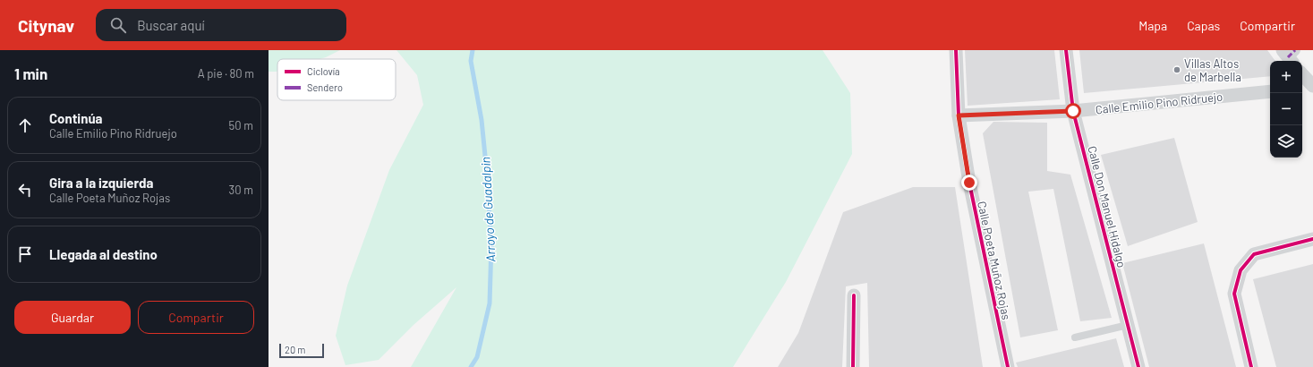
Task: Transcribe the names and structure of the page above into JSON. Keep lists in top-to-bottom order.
{
  "streets": {
    "street": ["Calle Emilio Pino Ridruejo", "Calle Don Manuel Hidalgo", "Calle Poeta Muñoz Rojas"]
  },
  "crossings": [
    ["Calle Emilio Pino Ridruejo", "Calle Don Manuel Hidalgo"],
    ["Calle Emilio Pino Ridruejo", "Calle Poeta Muñoz Rojas"]
  ],
  "water": ["Arroyo de Guadalpin"],
  "places": ["Villas Altos de Marbella"],
  "legend": ["Ciclovía", "Sendero"],
  "scale_bar": "20 m",
  "page": {
    "header": "Citynav",
    "search": "Buscar aquí",
    "nav": ["Mapa", "Capas", "Compartir"],
    "heading": ["1 min", "A pie · 80 m"],
    "map_buttons": ["+", "−"],
    "list": [
      ["Continúa", "Calle Emilio Pino Ridruejo", "50 m"],
      ["Gira a la izquierda", "Calle Poeta Muñoz Rojas", "30 m"],
      "Llegada al destino"
    ],
    "buttons": ["Guardar", "Compartir"],
    "scale": "20 m"
  }
}
